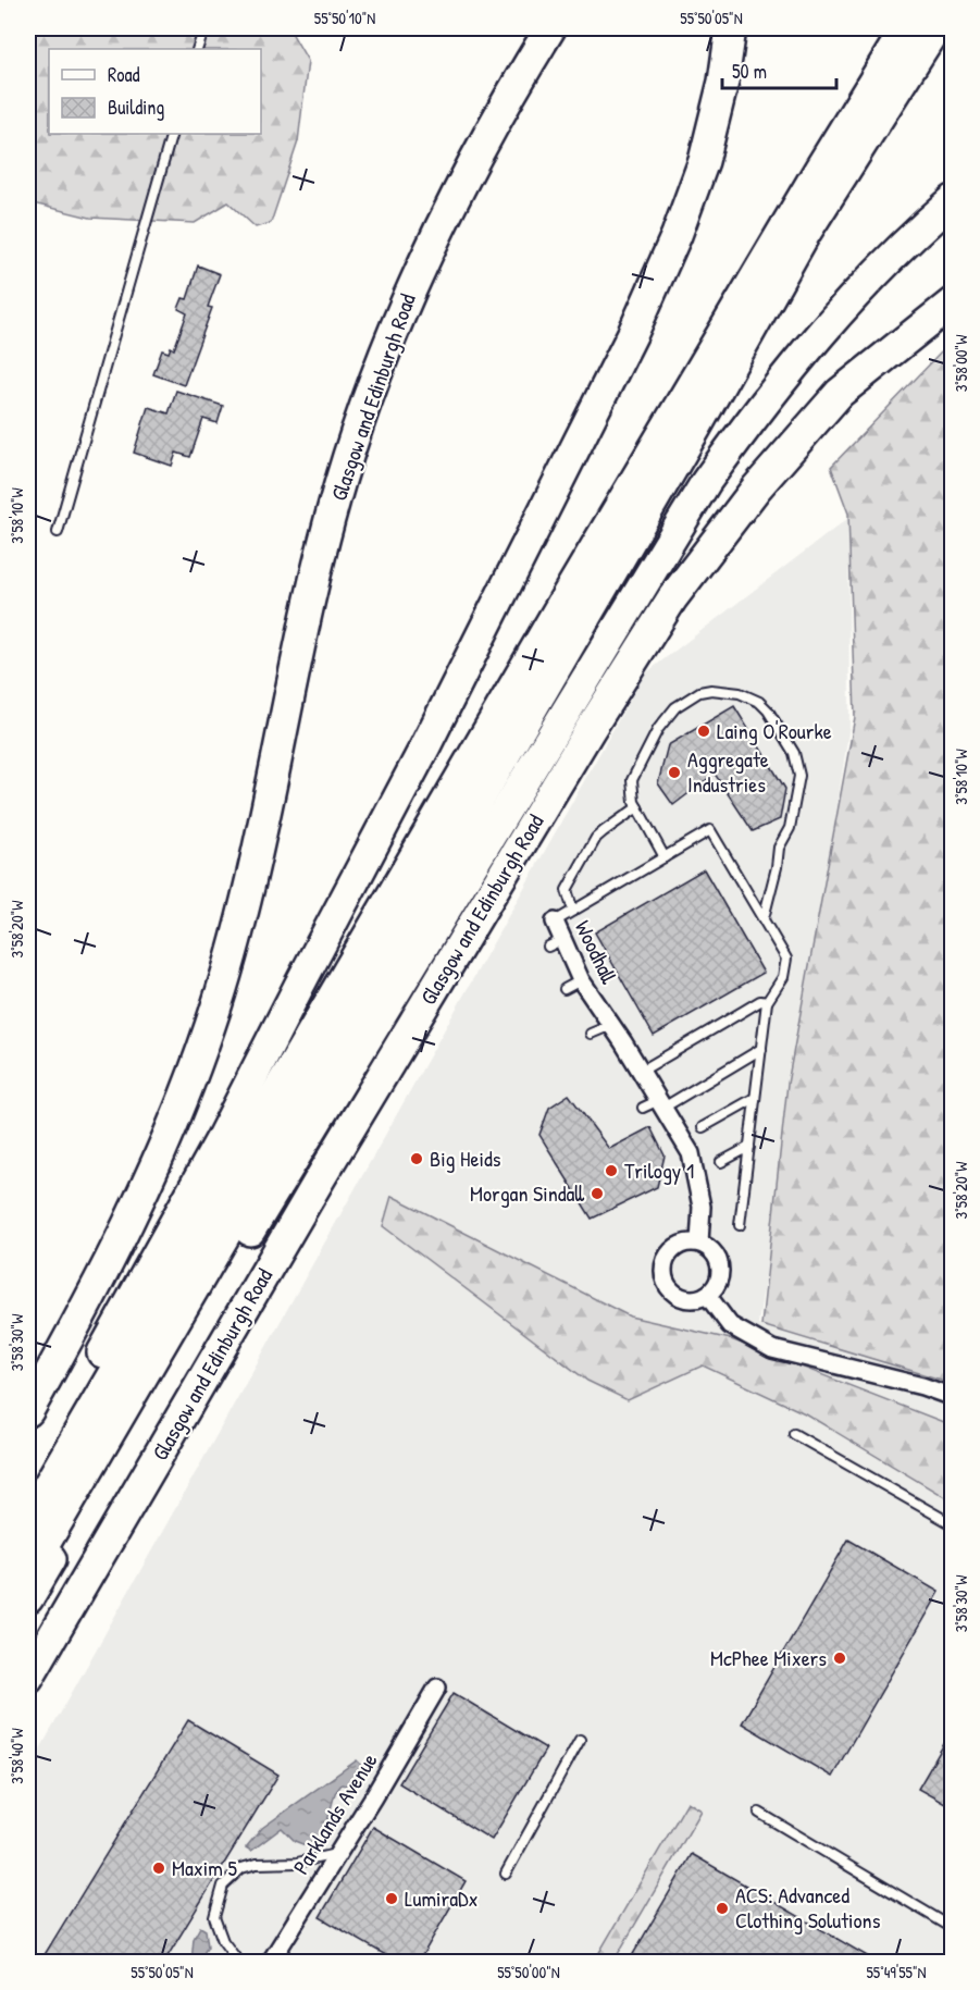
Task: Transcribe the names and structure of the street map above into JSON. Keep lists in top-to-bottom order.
{
  "streets": {
    "highway": ["Glasgow and Edinburgh Road"],
    "street": ["Woodhall", "Parklands Avenue"]
  },
  "places": [
    "Laing O'Rourke",
    "Aggregate Industries",
    "Big Heids",
    "Trilogy 1",
    "Morgan Sindall",
    "McPhee Mixers",
    "Maxim 5",
    "LumiraDx",
    "ACS: Advanced Clothing Solutions"
  ],
  "legend": ["Road", "Building"],
  "scale_bar": "50 m",
  "coordinates": [
    "55°50'10\"N",
    "55°50'05\"N",
    "3°58'00\"W",
    "3°58'10\"W",
    "3°58'20\"W",
    "3°58'30\"W",
    "3°58'40\"W",
    "55°50'00\"N",
    "55°49'55\"N"
  ]
}
